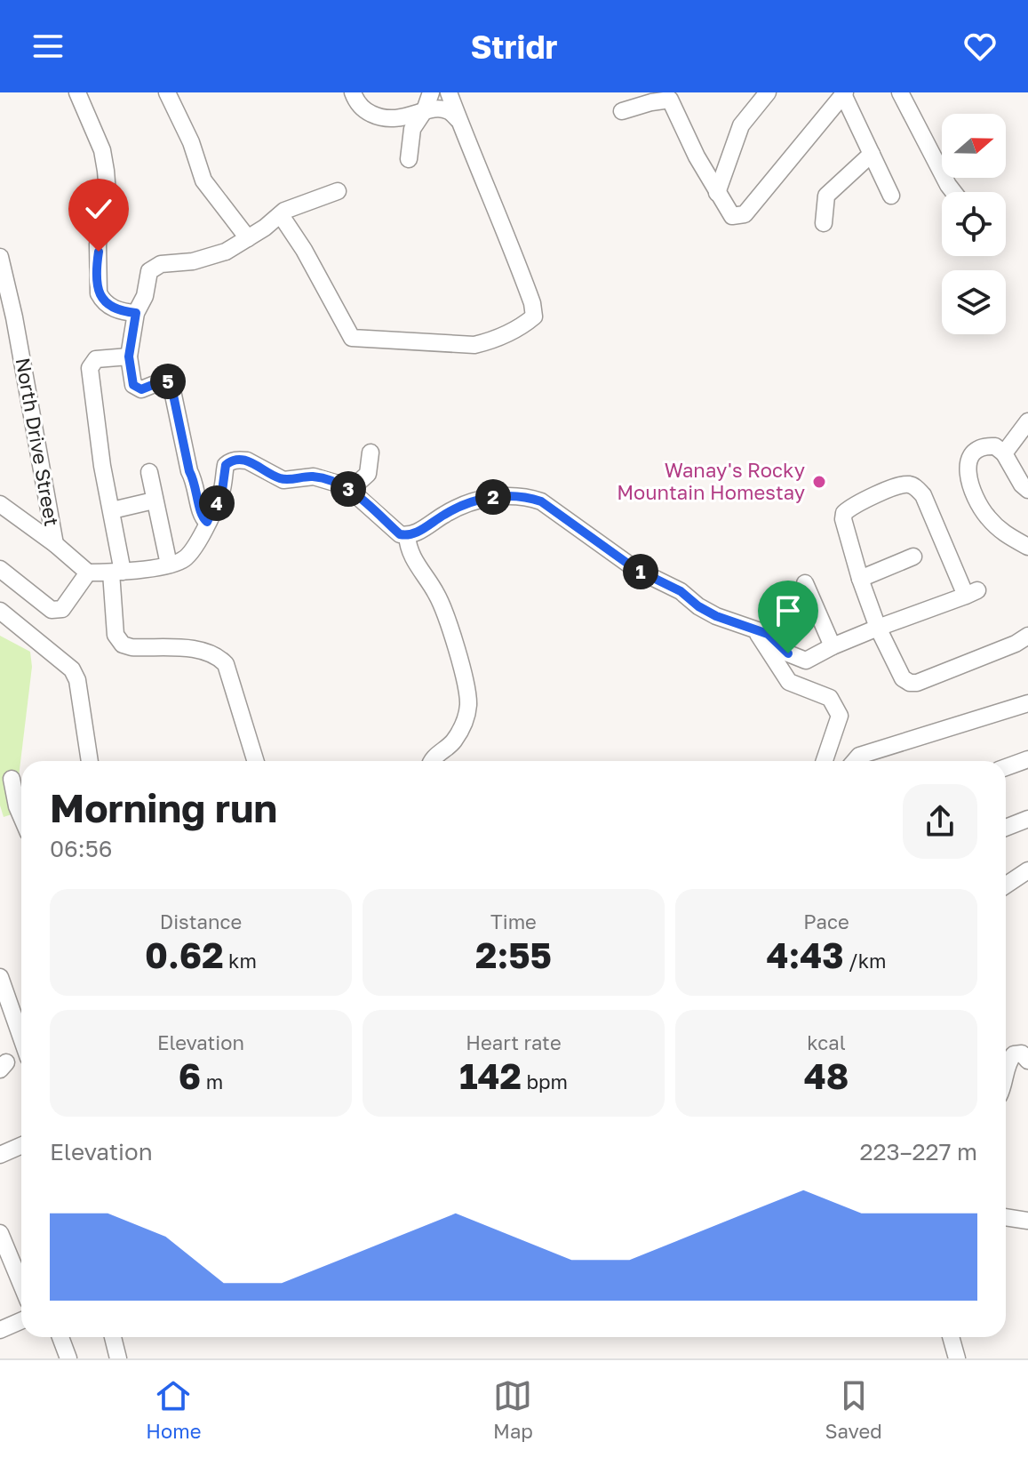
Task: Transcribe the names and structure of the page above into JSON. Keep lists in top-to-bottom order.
{
  "streets": {
    "street": ["North Drive Street"]
  },
  "places": ["Wanay's Rocky Mountain Homestay"],
  "north": "right",
  "page": {
    "header": "Stridr",
    "pins": [
      "5",
      "3",
      "2",
      "4",
      "1"
    ],
    "heading": ["Morning run", "06:56"],
    "stats": [
      ["Distance", "0.62 km"],
      ["Time", "2:55"],
      ["Pace", "4:43 /km"],
      ["Elevation", "6 m"],
      ["Heart rate", "142 bpm"],
      ["kcal", "48"]
    ],
    "chart": ["Elevation", "223–227 m"],
    "tabs": ["Home", "Map", "Saved"]
  }
}
